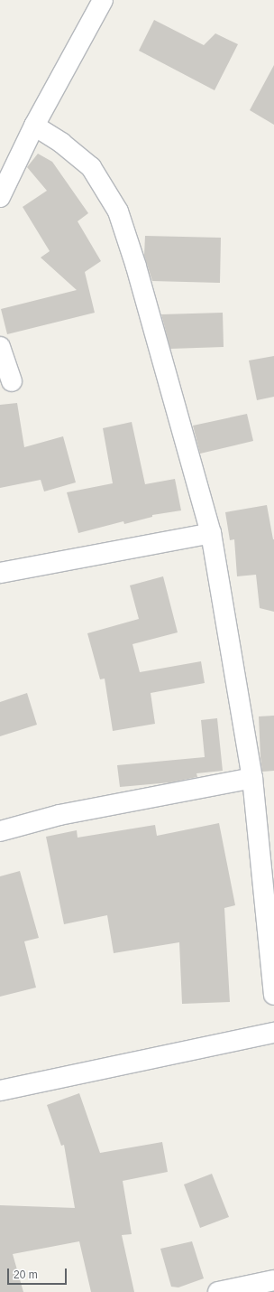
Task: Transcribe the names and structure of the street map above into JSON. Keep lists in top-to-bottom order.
{
  "scale_bar": "20 m"
}
